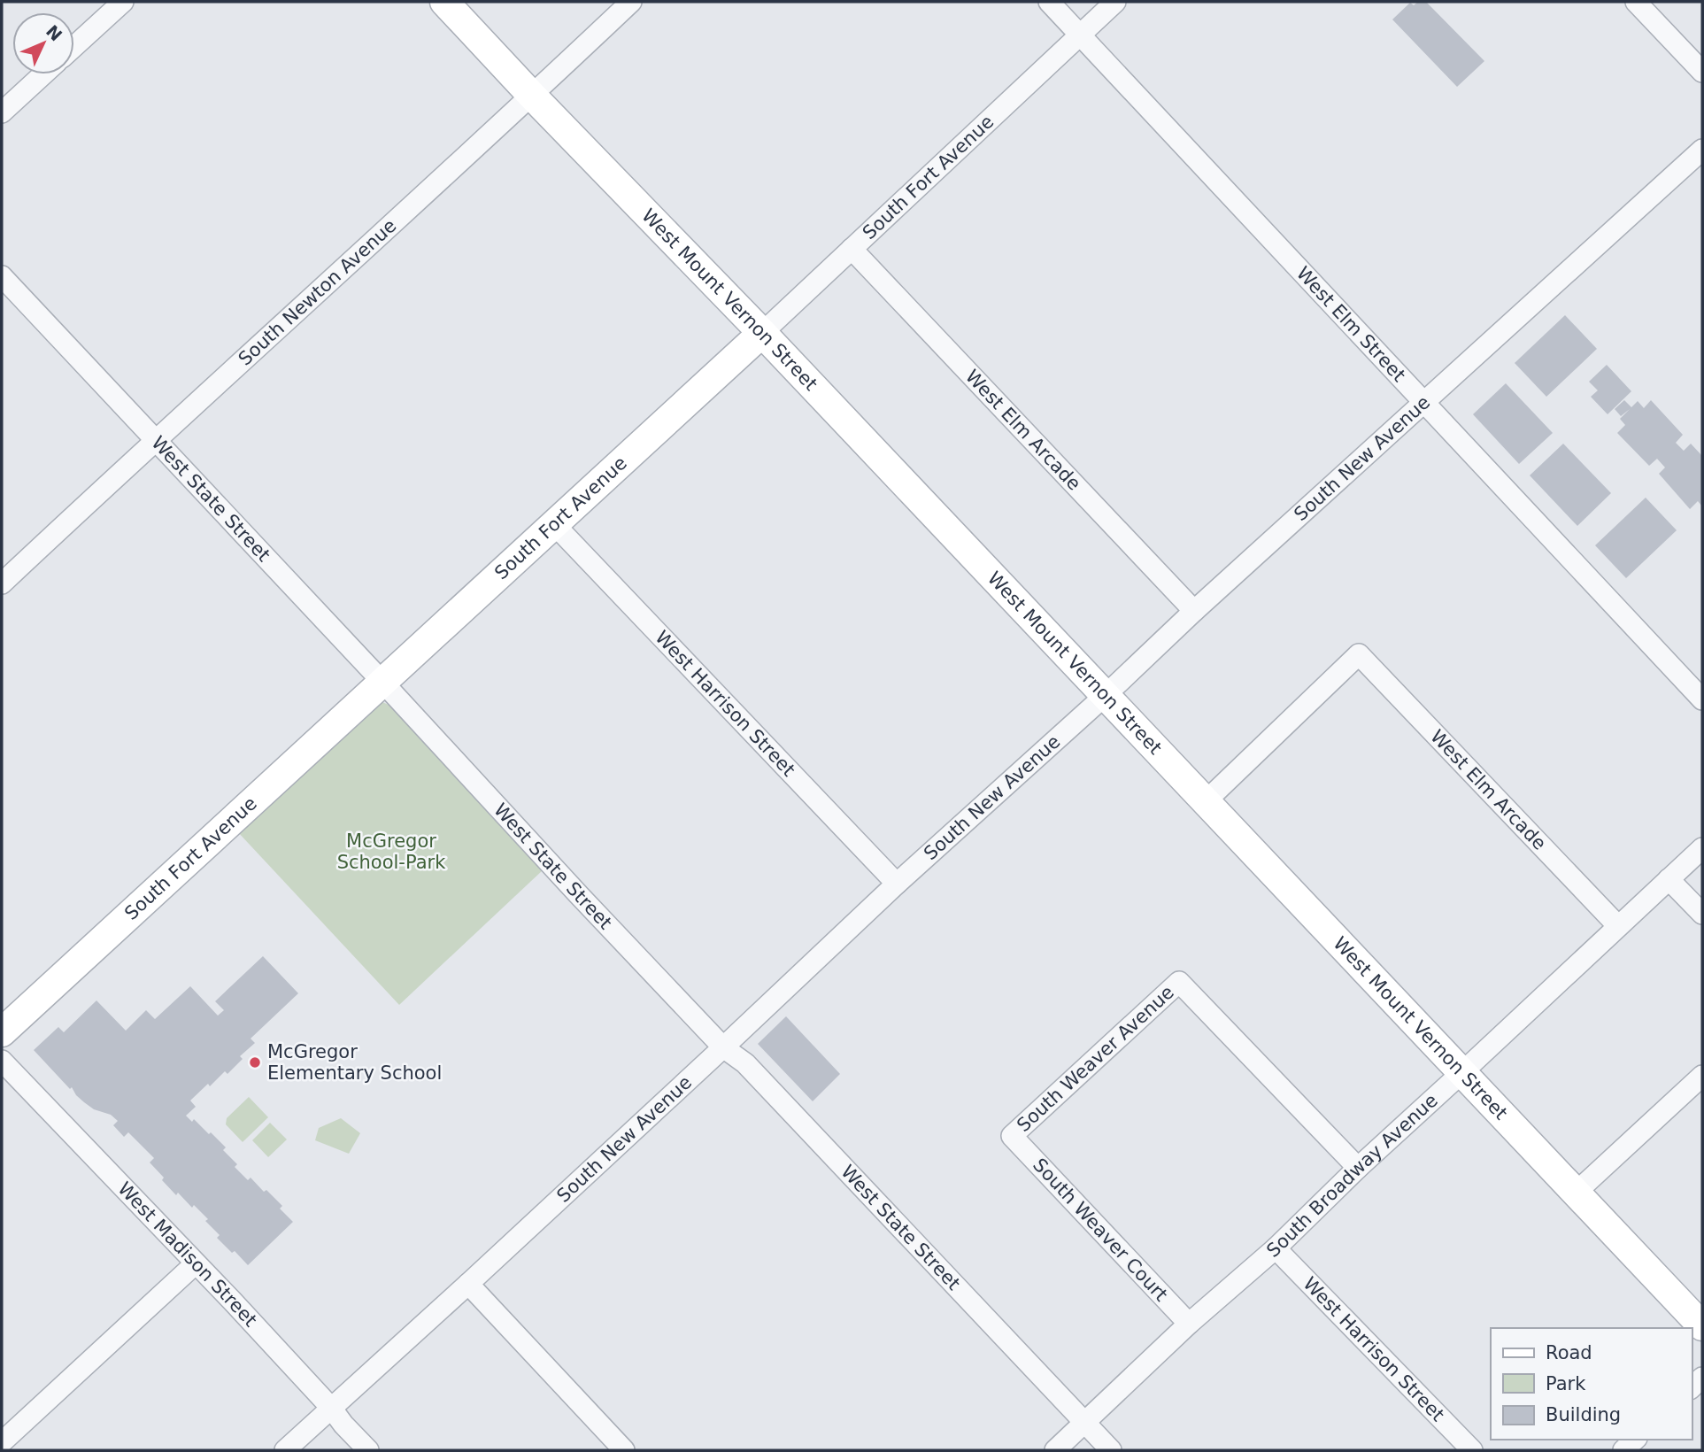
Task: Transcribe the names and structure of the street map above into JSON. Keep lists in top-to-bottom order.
{
  "streets": {
    "street": [
      "South Fort Avenue",
      "South Newton Avenue",
      "West Mount Vernon Street",
      "West Elm Street",
      "West Elm Arcade",
      "South New Avenue",
      "West State Street",
      "West Harrison Street",
      "South Weaver Avenue",
      "South Broadway Avenue",
      "South Weaver Court",
      "West Madison Street"
    ]
  },
  "crossings": [
    ["South Fort Avenue", "West Mount Vernon Street"],
    ["South Fort Avenue", "West Elm Street"],
    ["South Fort Avenue", "West Elm Arcade"],
    ["South Fort Avenue", "West State Street"],
    ["South Fort Avenue", "West Harrison Street"],
    ["South Newton Avenue", "West Mount Vernon Street"],
    ["South Newton Avenue", "West State Street"],
    ["West Mount Vernon Street", "West Elm Arcade"],
    ["West Mount Vernon Street", "South New Avenue"],
    ["West Mount Vernon Street", "South Broadway Avenue"],
    ["West Elm Street", "South New Avenue"],
    ["West Elm Arcade", "South New Avenue"],
    ["West Elm Arcade", "South Broadway Avenue"],
    ["South New Avenue", "West State Street"],
    ["South New Avenue", "West Harrison Street"],
    ["South New Avenue", "West Madison Street"],
    ["West State Street", "South Broadway Avenue"],
    ["West Harrison Street", "South Broadway Avenue"],
    ["South Weaver Avenue", "South Broadway Avenue"],
    ["South Weaver Avenue", "South Weaver Court"],
    ["South Broadway Avenue", "South Weaver Court"]
  ],
  "parks": ["McGregor School-Park"],
  "places": ["McGregor Elementary School"],
  "legend": ["Road", "Park", "Building"],
  "north": "top right"
}
